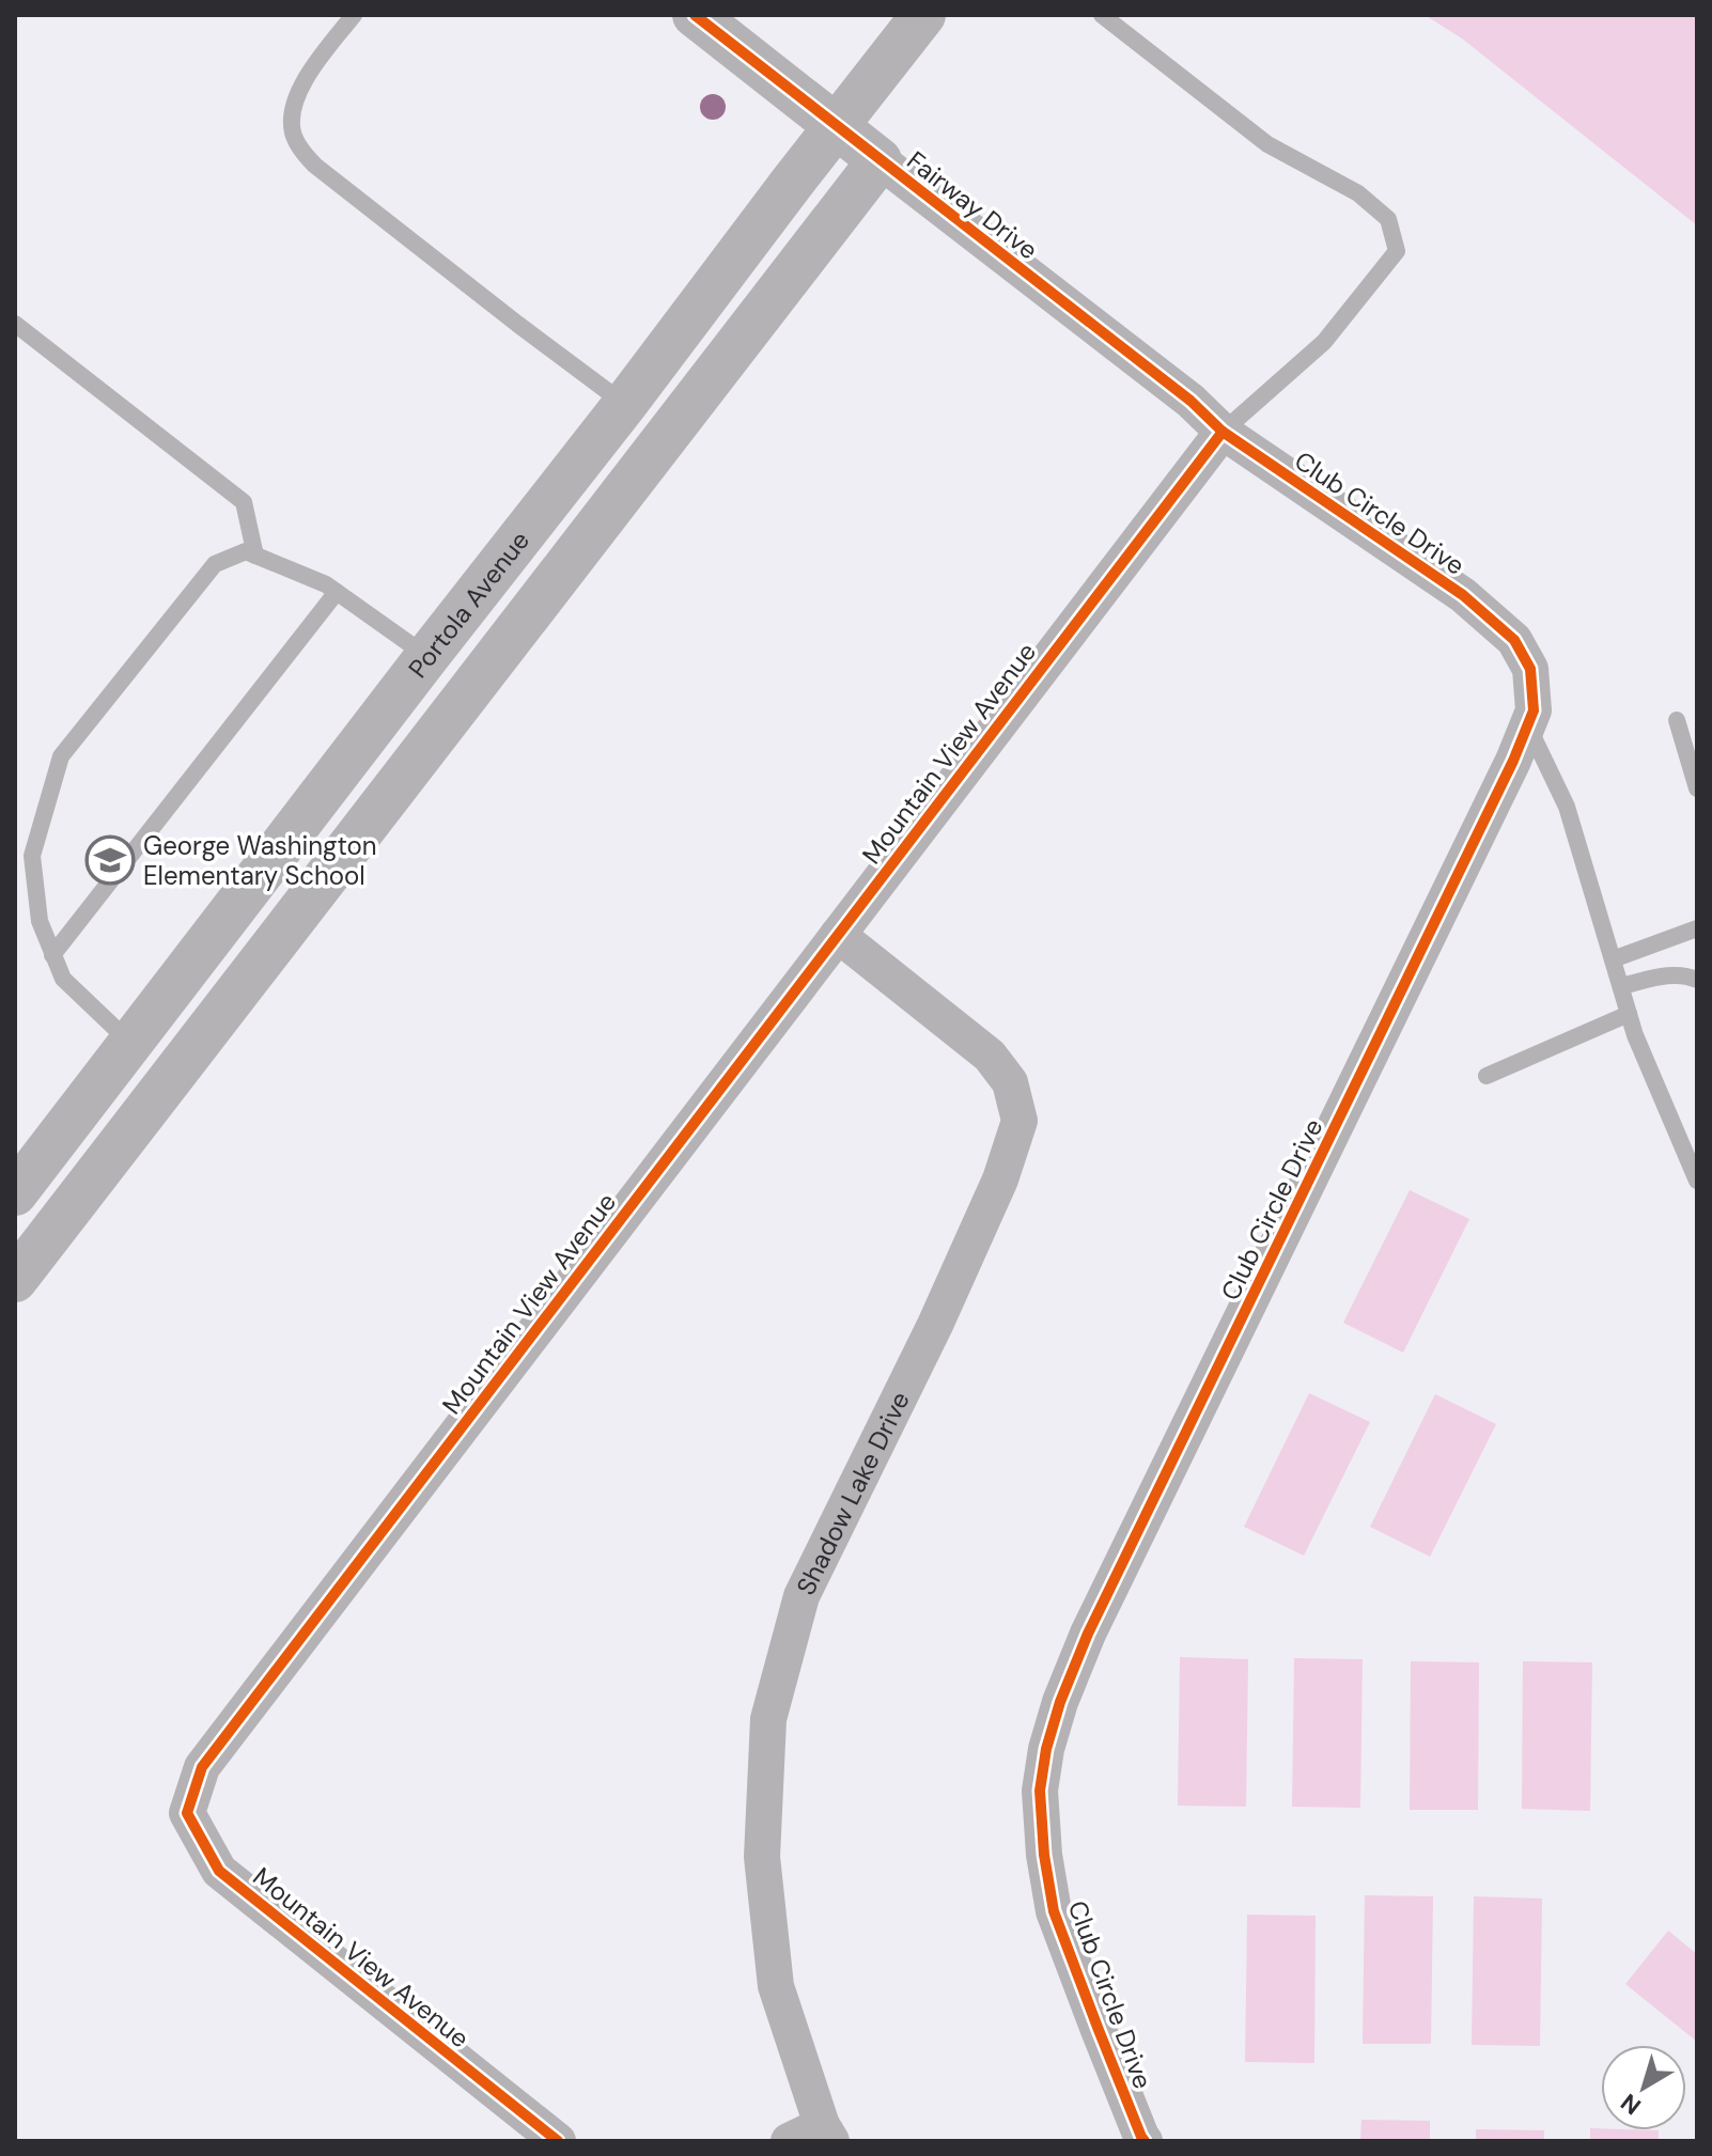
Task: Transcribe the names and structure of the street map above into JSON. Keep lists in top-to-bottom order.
{
  "streets": {
    "street": [
      "Fairway Drive",
      "Club Circle Drive",
      "Portola Avenue",
      "Mountain View Avenue",
      "Shadow Lake Drive"
    ]
  },
  "crossings": [
    ["Fairway Drive", "Club Circle Drive"],
    ["Fairway Drive", "Portola Avenue"],
    ["Fairway Drive", "Mountain View Avenue"],
    ["Club Circle Drive", "Mountain View Avenue"],
    ["Mountain View Avenue", "Shadow Lake Drive"]
  ],
  "places": {
    "school or university": ["George Washington Elementary School"]
  },
  "north": "bottom left"
}
